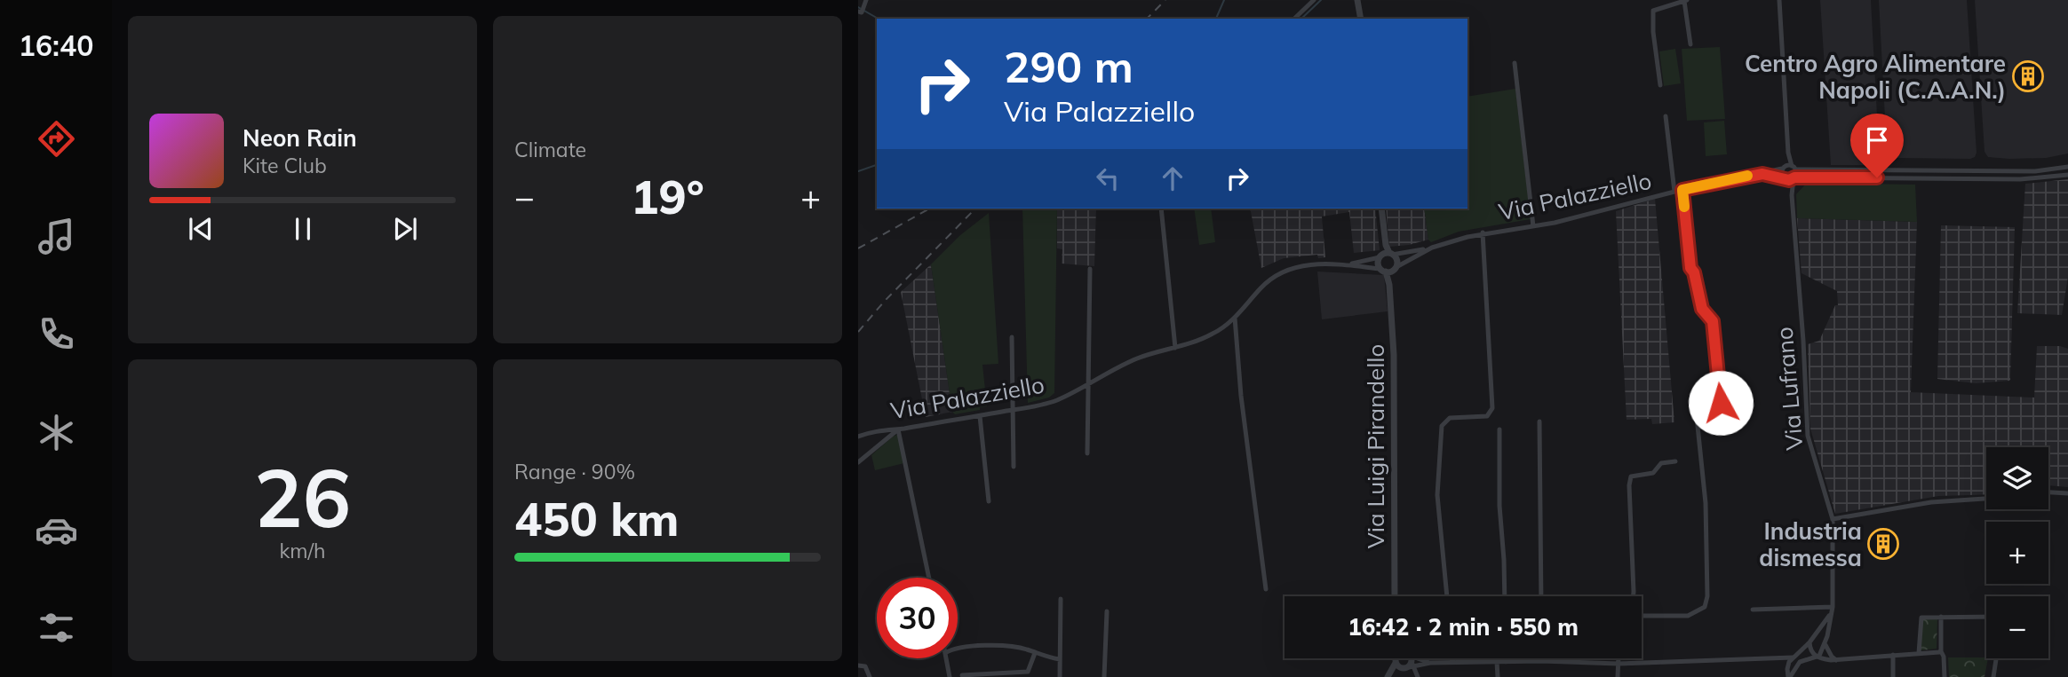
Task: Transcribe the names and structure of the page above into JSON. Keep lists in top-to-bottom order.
{
  "streets": {
    "street": ["Via Palazziello", "Via Lufrano", "Via Luigi Pirandello"]
  },
  "crossings": [
    ["Via Palazziello", "Via Lufrano"],
    ["Via Palazziello", "Via Luigi Pirandello"]
  ],
  "places": {
    "building": ["Centro Agro Alimentare Napoli (C.A.A.N.)", "Industria dismessa"]
  },
  "page": {
    "tabs": "16:40",
    "tile": [
      "Climate",
      ["26", "km/h"],
      ["Range · 90%", "450 km"]
    ],
    "turn": ["290 m", "Via Palazziello"],
    "song": ["Neon Rain", "Kite Club"],
    "heat": ["−", "19°", "+"],
    "map_buttons": ["+", "−"],
    "limit": "30",
    "trip": "16:42 · 2 min · 550 m"
  }
}
